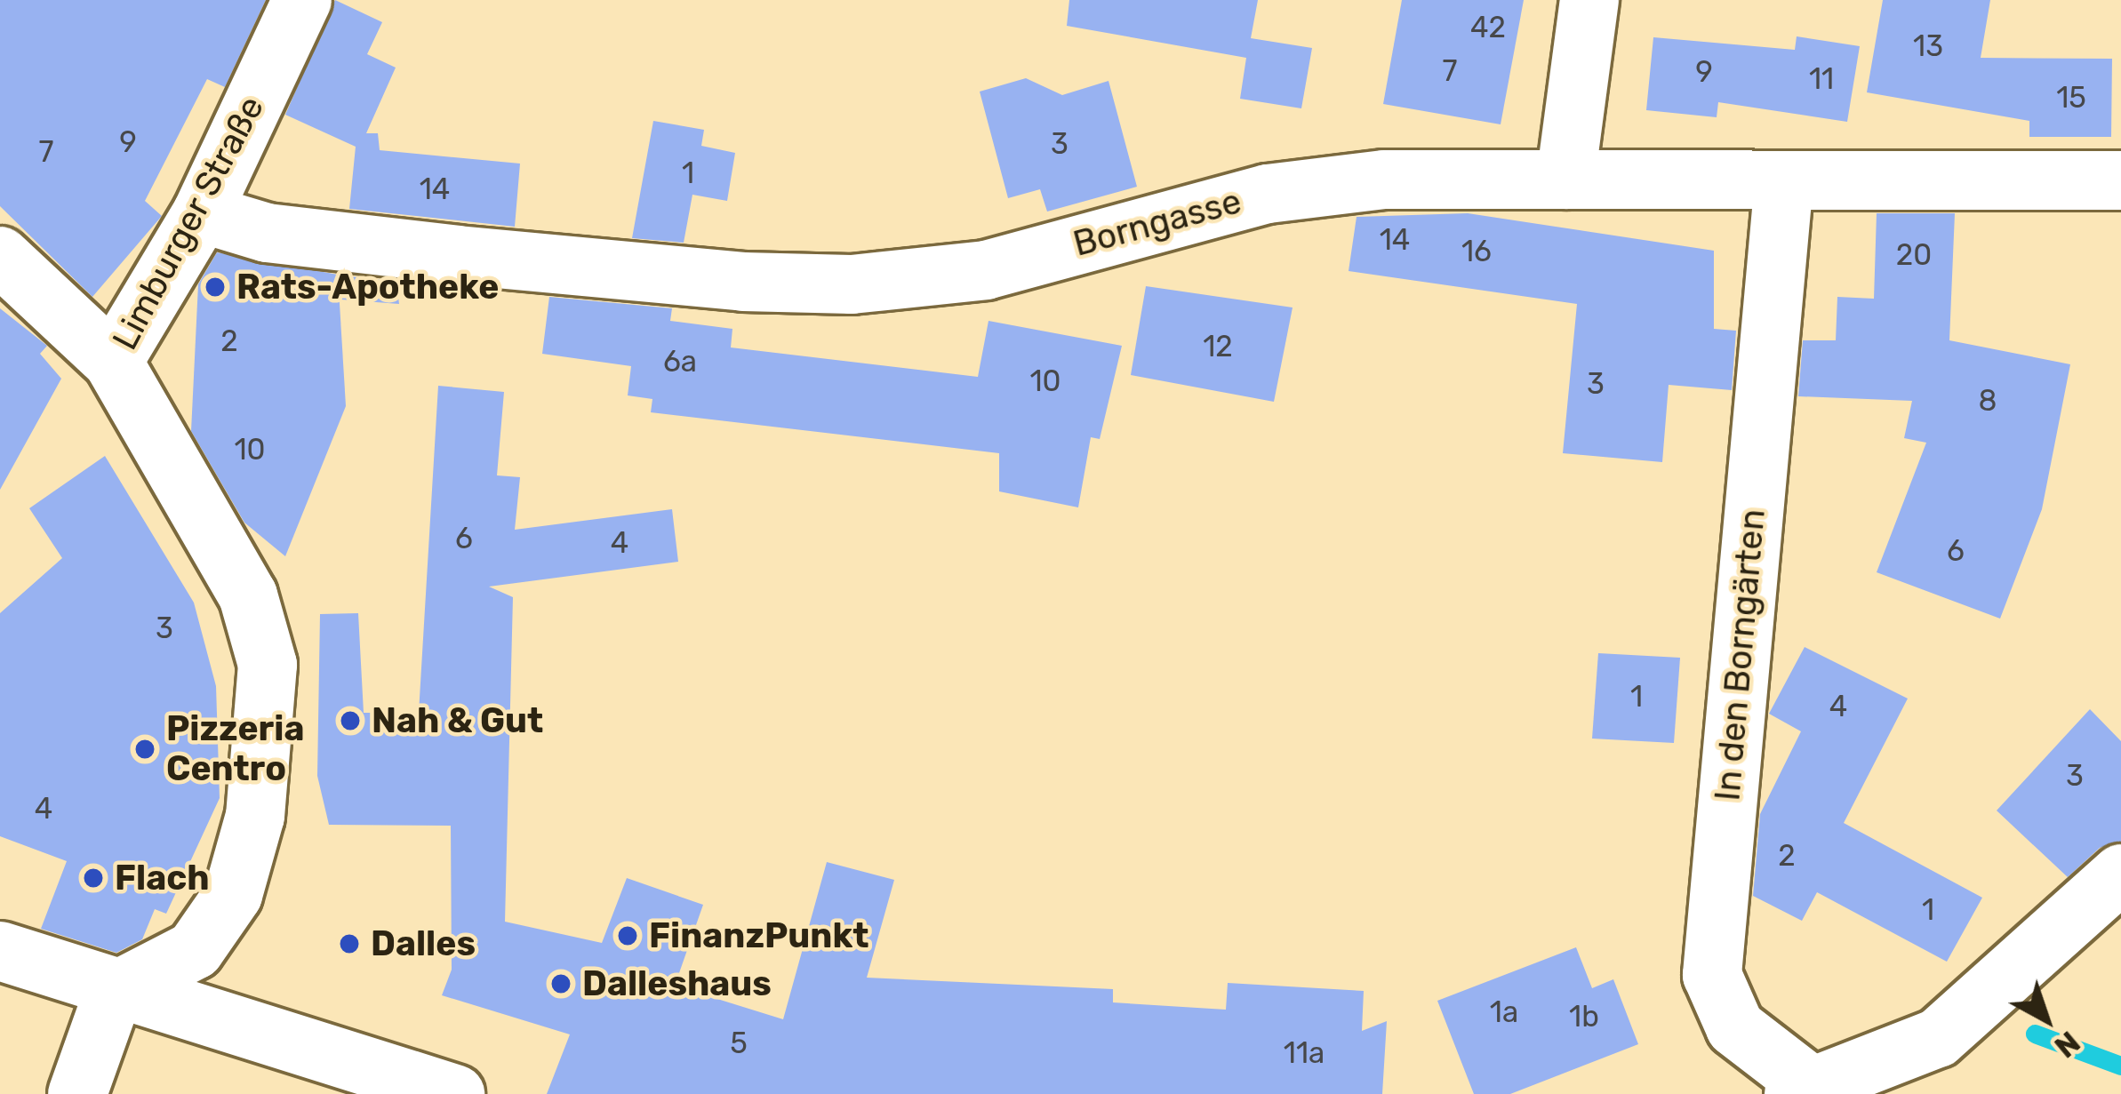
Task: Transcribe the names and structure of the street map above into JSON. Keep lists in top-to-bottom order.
{
  "streets": {
    "street": ["Limburger Straße", "Borngasse", "In den Borngärten"]
  },
  "crossings": [
    ["Limburger Straße", "Borngasse"],
    ["Borngasse", "In den Borngärten"]
  ],
  "places": [
    "Rats-Apotheke",
    "Nah & Gut",
    "Pizzeria Centro",
    "Flach",
    "FinanzPunkt",
    "Dalles",
    "Dalleshaus"
  ],
  "house_numbers": [
    "42",
    "13",
    "7",
    "9",
    "11",
    "15",
    "9",
    "3",
    "7",
    "1",
    "14",
    "14",
    "16",
    "20",
    "2",
    "12",
    "6a",
    "10",
    "3",
    "8",
    "10",
    "6",
    "4",
    "6",
    "3",
    "1",
    "4",
    "3",
    "4",
    "2",
    "1",
    "1a",
    "1b",
    "5",
    "11a"
  ],
  "north": "bottom right"
}
